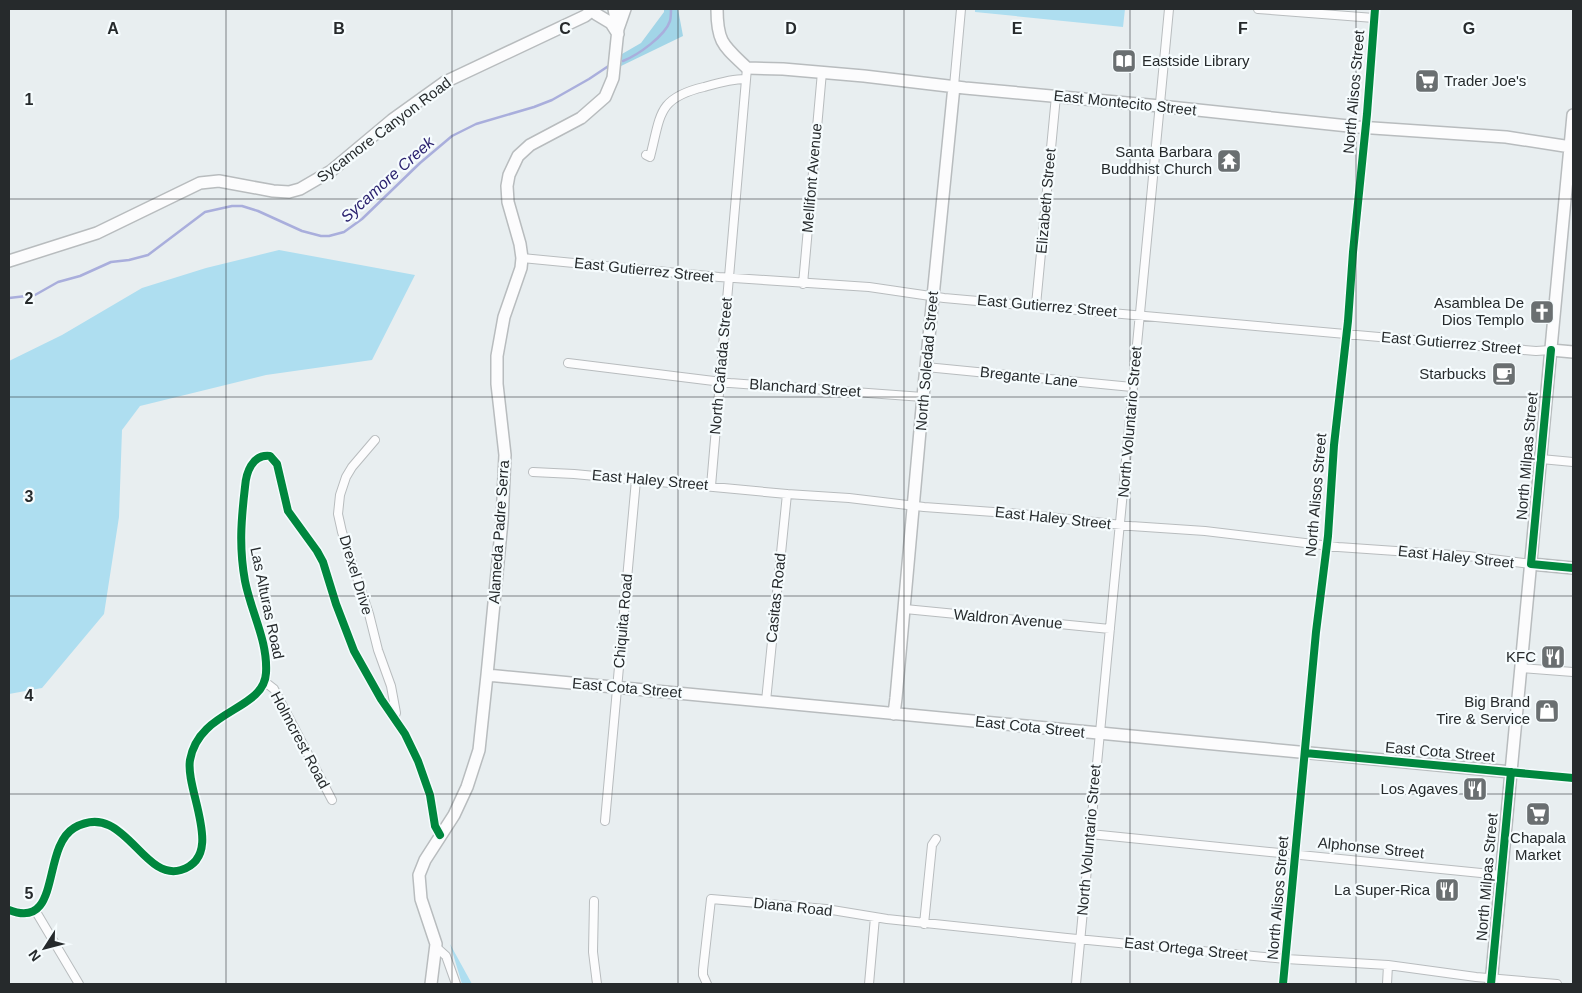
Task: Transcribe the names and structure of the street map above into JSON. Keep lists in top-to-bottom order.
{
  "streets": {
    "street": [
      "North Alisos Street",
      "East Montecito Street",
      "Sycamore Canyon Road",
      "Mellifont Avenue",
      "Elizabeth Street",
      "East Gutierrez Street",
      "North Soledad Street",
      "North Cañada Street",
      "Bregante Lane",
      "Blanchard Street",
      "North Voluntario Street",
      "North Milpas Street",
      "East Haley Street",
      "Alameda Padre Serra",
      "Drexel Drive",
      "Casitas Road",
      "Las Alturas Road",
      "Waldron Avenue",
      "Chiquita Road",
      "East Cota Street",
      "Holmcrest Road",
      "Alphonse Street",
      "Diana Road",
      "East Ortega Street"
    ]
  },
  "crossings": [
    ["North Alisos Street", "East Montecito Street"],
    ["North Alisos Street", "East Gutierrez Street"],
    ["North Alisos Street", "East Haley Street"],
    ["North Alisos Street", "East Cota Street"],
    ["North Alisos Street", "Alphonse Street"],
    ["North Alisos Street", "East Ortega Street"],
    ["East Montecito Street", "Mellifont Avenue"],
    ["East Montecito Street", "Elizabeth Street"],
    ["East Montecito Street", "North Soledad Street"],
    ["East Montecito Street", "North Cañada Street"],
    ["East Montecito Street", "North Voluntario Street"],
    ["East Montecito Street", "North Milpas Street"],
    ["Mellifont Avenue", "East Gutierrez Street"],
    ["Elizabeth Street", "East Gutierrez Street"],
    ["East Gutierrez Street", "North Soledad Street"],
    ["East Gutierrez Street", "North Cañada Street"],
    ["East Gutierrez Street", "North Voluntario Street"],
    ["East Gutierrez Street", "North Milpas Street"],
    ["East Gutierrez Street", "Alameda Padre Serra"],
    ["North Soledad Street", "Bregante Lane"],
    ["North Soledad Street", "Blanchard Street"],
    ["North Soledad Street", "East Haley Street"],
    ["North Soledad Street", "Waldron Avenue"],
    ["North Soledad Street", "East Cota Street"],
    ["North Cañada Street", "Blanchard Street"],
    ["North Cañada Street", "East Haley Street"],
    ["Bregante Lane", "North Voluntario Street"],
    ["North Voluntario Street", "East Haley Street"],
    ["North Voluntario Street", "Waldron Avenue"],
    ["North Voluntario Street", "East Cota Street"],
    ["North Voluntario Street", "Alphonse Street"],
    ["North Voluntario Street", "East Ortega Street"],
    ["North Milpas Street", "East Haley Street"],
    ["North Milpas Street", "East Cota Street"],
    ["North Milpas Street", "Alphonse Street"],
    ["North Milpas Street", "East Ortega Street"],
    ["East Haley Street", "Casitas Road"],
    ["East Haley Street", "Chiquita Road"],
    ["Alameda Padre Serra", "Las Alturas Road"],
    ["Alameda Padre Serra", "East Cota Street"],
    ["Drexel Drive", "Las Alturas Road"],
    ["Casitas Road", "East Cota Street"],
    ["Las Alturas Road", "Holmcrest Road"],
    ["Chiquita Road", "East Cota Street"],
    ["Diana Road", "East Ortega Street"]
  ],
  "water": ["Sycamore Creek"],
  "places": {
    "library": ["Eastside Library"],
    "supermarket": ["Trader Joe's", "Chapala Market"],
    "temple": ["Santa Barbara Buddhist Church"],
    "church": ["Asamblea De Dios Templo"],
    "cafe": ["Starbucks"],
    "restaurant": ["KFC", "Los Agaves", "La Super-Rica"],
    "shop": ["Big Brand Tire & Service"]
  },
  "north": "bottom left",
  "grid": {
    "columns": [
      "A",
      "B",
      "C",
      "D",
      "E",
      "F",
      "G"
    ],
    "rows": [
      "1",
      "2",
      "3",
      "4",
      "5"
    ]
  }
}
